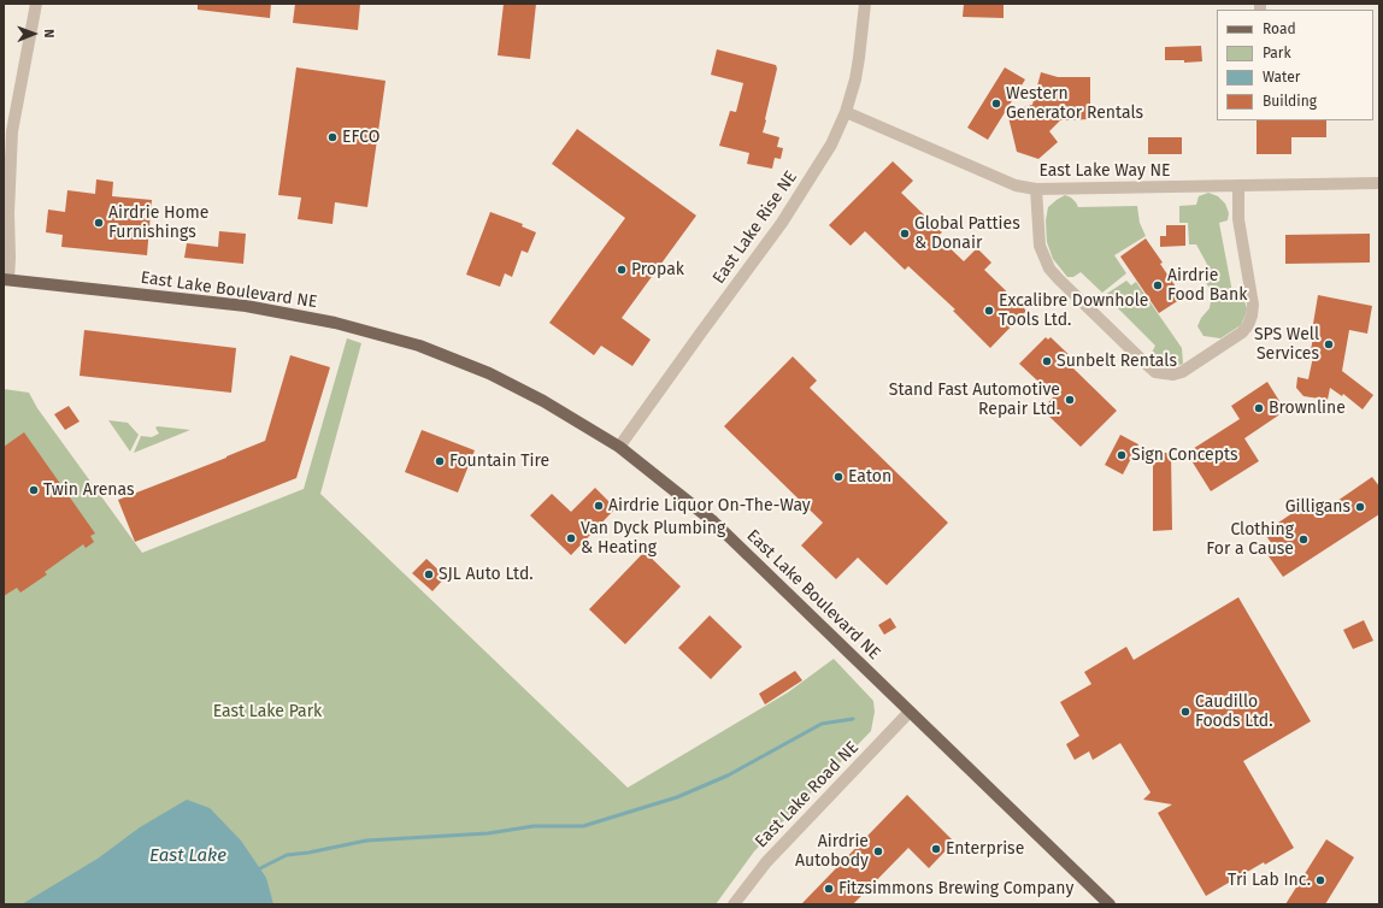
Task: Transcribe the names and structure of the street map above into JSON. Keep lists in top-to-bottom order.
{
  "streets": {
    "main road": ["East Lake Boulevard NE"],
    "street": ["East Lake Way NE", "East Lake Rise NE", "East Lake Road NE"]
  },
  "crossings": [
    ["East Lake Way NE", "East Lake Rise NE"],
    ["East Lake Rise NE", "East Lake Boulevard NE"],
    ["East Lake Boulevard NE", "East Lake Road NE"]
  ],
  "water": ["East Lake"],
  "parks": ["East Lake Park"],
  "places": [
    "Western Generator Rentals",
    "EFCO",
    "Airdrie Home Furnishings",
    "Global Patties & Donair",
    "Propak",
    "Airdrie Food Bank",
    "Excalibre Downhole Tools Ltd.",
    "SPS Well Services",
    "Sunbelt Rentals",
    "Stand Fast Automotive Repair Ltd.",
    "Brownline",
    "Sign Concepts",
    "Fountain Tire",
    "Eaton",
    "Twin Arenas",
    "Airdrie Liquor On-The-Way",
    "Gilligans",
    "Van Dyck Plumbing & Heating",
    "Clothing For a Cause",
    "SJL Auto Ltd.",
    "Caudillo Foods Ltd.",
    "Enterprise",
    "Airdrie Autobody",
    "Tri Lab Inc.",
    "Fitzsimmons Brewing Company"
  ],
  "legend": [
    "Road",
    "Park",
    "Water",
    "Building"
  ],
  "north": "right"
}
